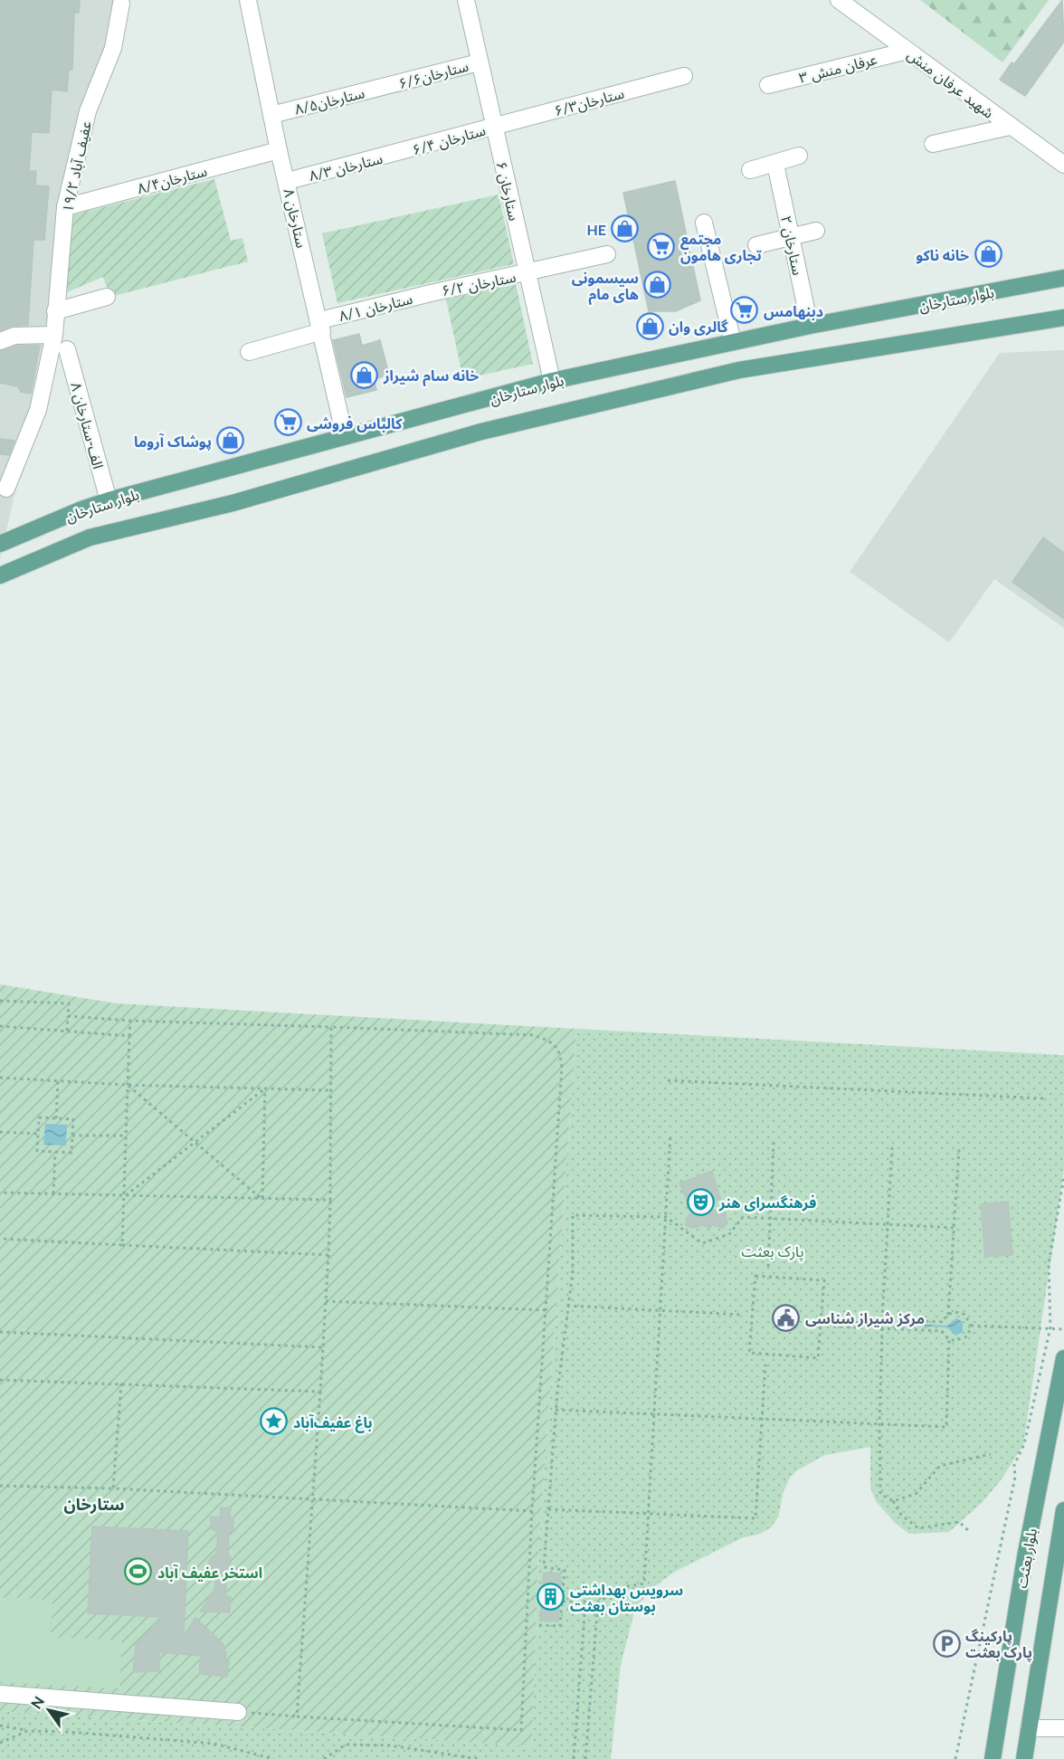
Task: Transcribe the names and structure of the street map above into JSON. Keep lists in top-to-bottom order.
{
  "streets": {
    "main road": ["بلوار ستارخان", "بلوار بعثت"],
    "street": [
      "۳ عرفان منش",
      "ستارخان۶/۶",
      "شهید عرفان منش",
      "ستارخان۸/۵",
      "ستارخان۶/۳",
      "ستارخان ۶/۴",
      "عفیف آباد ۱۹/۲",
      "ستارخان ۸/۳",
      "ستارخان۸/۴",
      "ستارخان ۶",
      "ستارخان ۸",
      "۲ ستارخان",
      "ستارخان ۶/۲",
      "ستارخان ۸/۱",
      "۸ الف-ستارخان"
    ]
  },
  "crossings": [
    ["۳ عرفان منش", "شهید عرفان منش"],
    ["ستارخان۶/۶", "ستارخان۸/۵"],
    ["ستارخان۶/۶", "ستارخان ۶"],
    ["ستارخان۸/۵", "ستارخان ۸"],
    ["ستارخان۶/۳", "ستارخان ۶/۴"],
    ["ستارخان۶/۳", "ستارخان ۶"],
    ["ستارخان ۶/۴", "ستارخان ۸/۳"],
    ["ستارخان ۶/۴", "ستارخان ۶"],
    ["عفیف آباد ۱۹/۲", "ستارخان۸/۴"],
    ["ستارخان ۸/۳", "ستارخان ۸"],
    ["ستارخان۸/۴", "ستارخان ۸"],
    ["ستارخان ۶", "ستارخان ۶/۲"],
    ["ستارخان ۶", "بلوار ستارخان"],
    ["ستارخان ۸", "بلوار ستارخان"],
    ["ستارخان ۸", "ستارخان ۸/۱"],
    ["۲ ستارخان", "بلوار ستارخان"],
    ["ستارخان ۶/۲", "ستارخان ۸/۱"],
    ["بلوار ستارخان", "۸ الف-ستارخان"]
  ],
  "districts": ["ستارخان"],
  "parks": ["پارک بعثت"],
  "places": {
    "shop": [
      "HE",
      "خانه ناکو",
      "سیسمونی های مام",
      "گالری وان",
      "خانه سام شیراز",
      "پوشاک آروما"
    ],
    "supermarket": ["مجتمع تجاری هامون", "دبنهامس", "کالباس فروشی"],
    "theatre": ["فرهنگسرای هنر"],
    "public building": ["مرکز شیراز شناسی"],
    "place": ["باغ عفیف‌آباد"],
    "sports": ["استخر عفیف آباد"],
    "building": ["سرویس بهداشتی بوستان بعثت"],
    "parking": ["پارکینگ پارک بعثت"]
  },
  "north": "top left"
}
